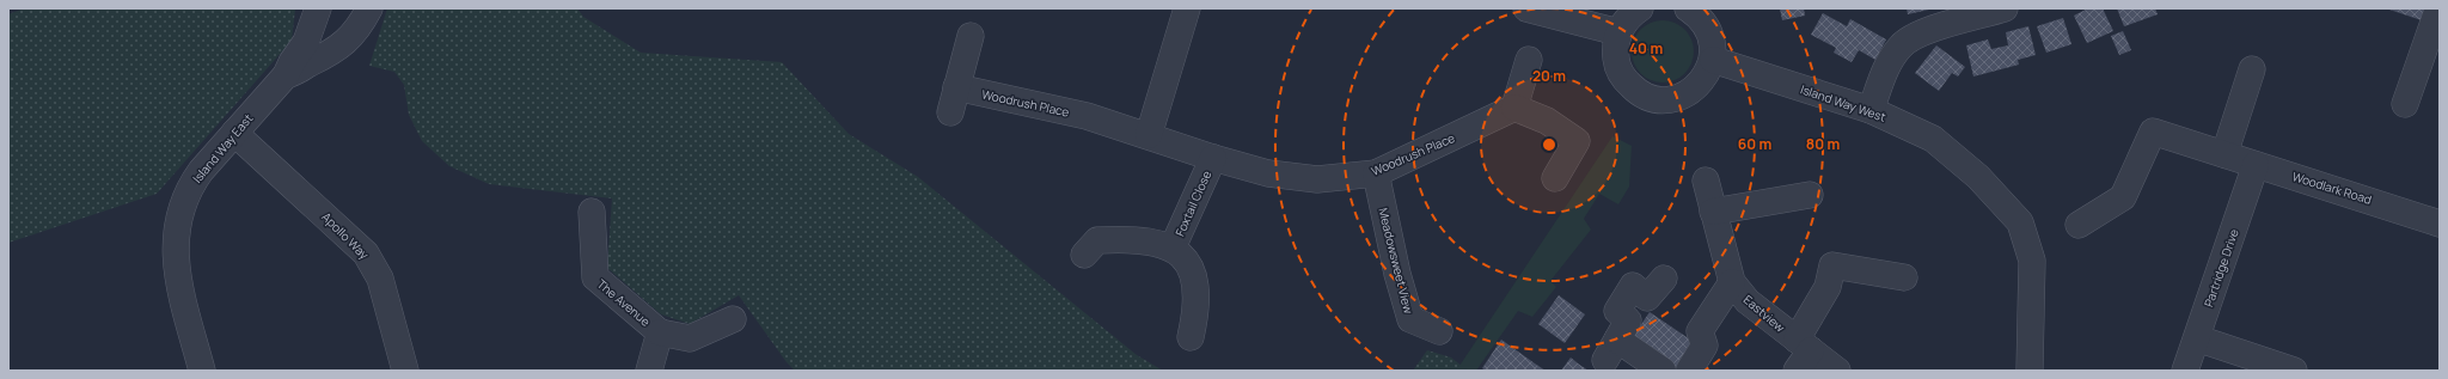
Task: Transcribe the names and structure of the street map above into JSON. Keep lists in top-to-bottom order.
{
  "streets": {
    "street": [
      "Woodrush Place",
      "Island Way West",
      "Island Way East",
      "Woodlark Road",
      "Foxtail Close",
      "Apollo Way",
      "Meadowsweet View",
      "Partridge Drive",
      "The Avenue",
      "Eastview"
    ]
  },
  "crossings": [
    ["Woodrush Place", "Foxtail Close"],
    ["Woodrush Place", "Meadowsweet View"],
    ["Island Way East", "Apollo Way"],
    ["Woodlark Road", "Partridge Drive"]
  ],
  "rings": [
    "40 m",
    "20 m",
    "60 m",
    "80 m"
  ]
}
